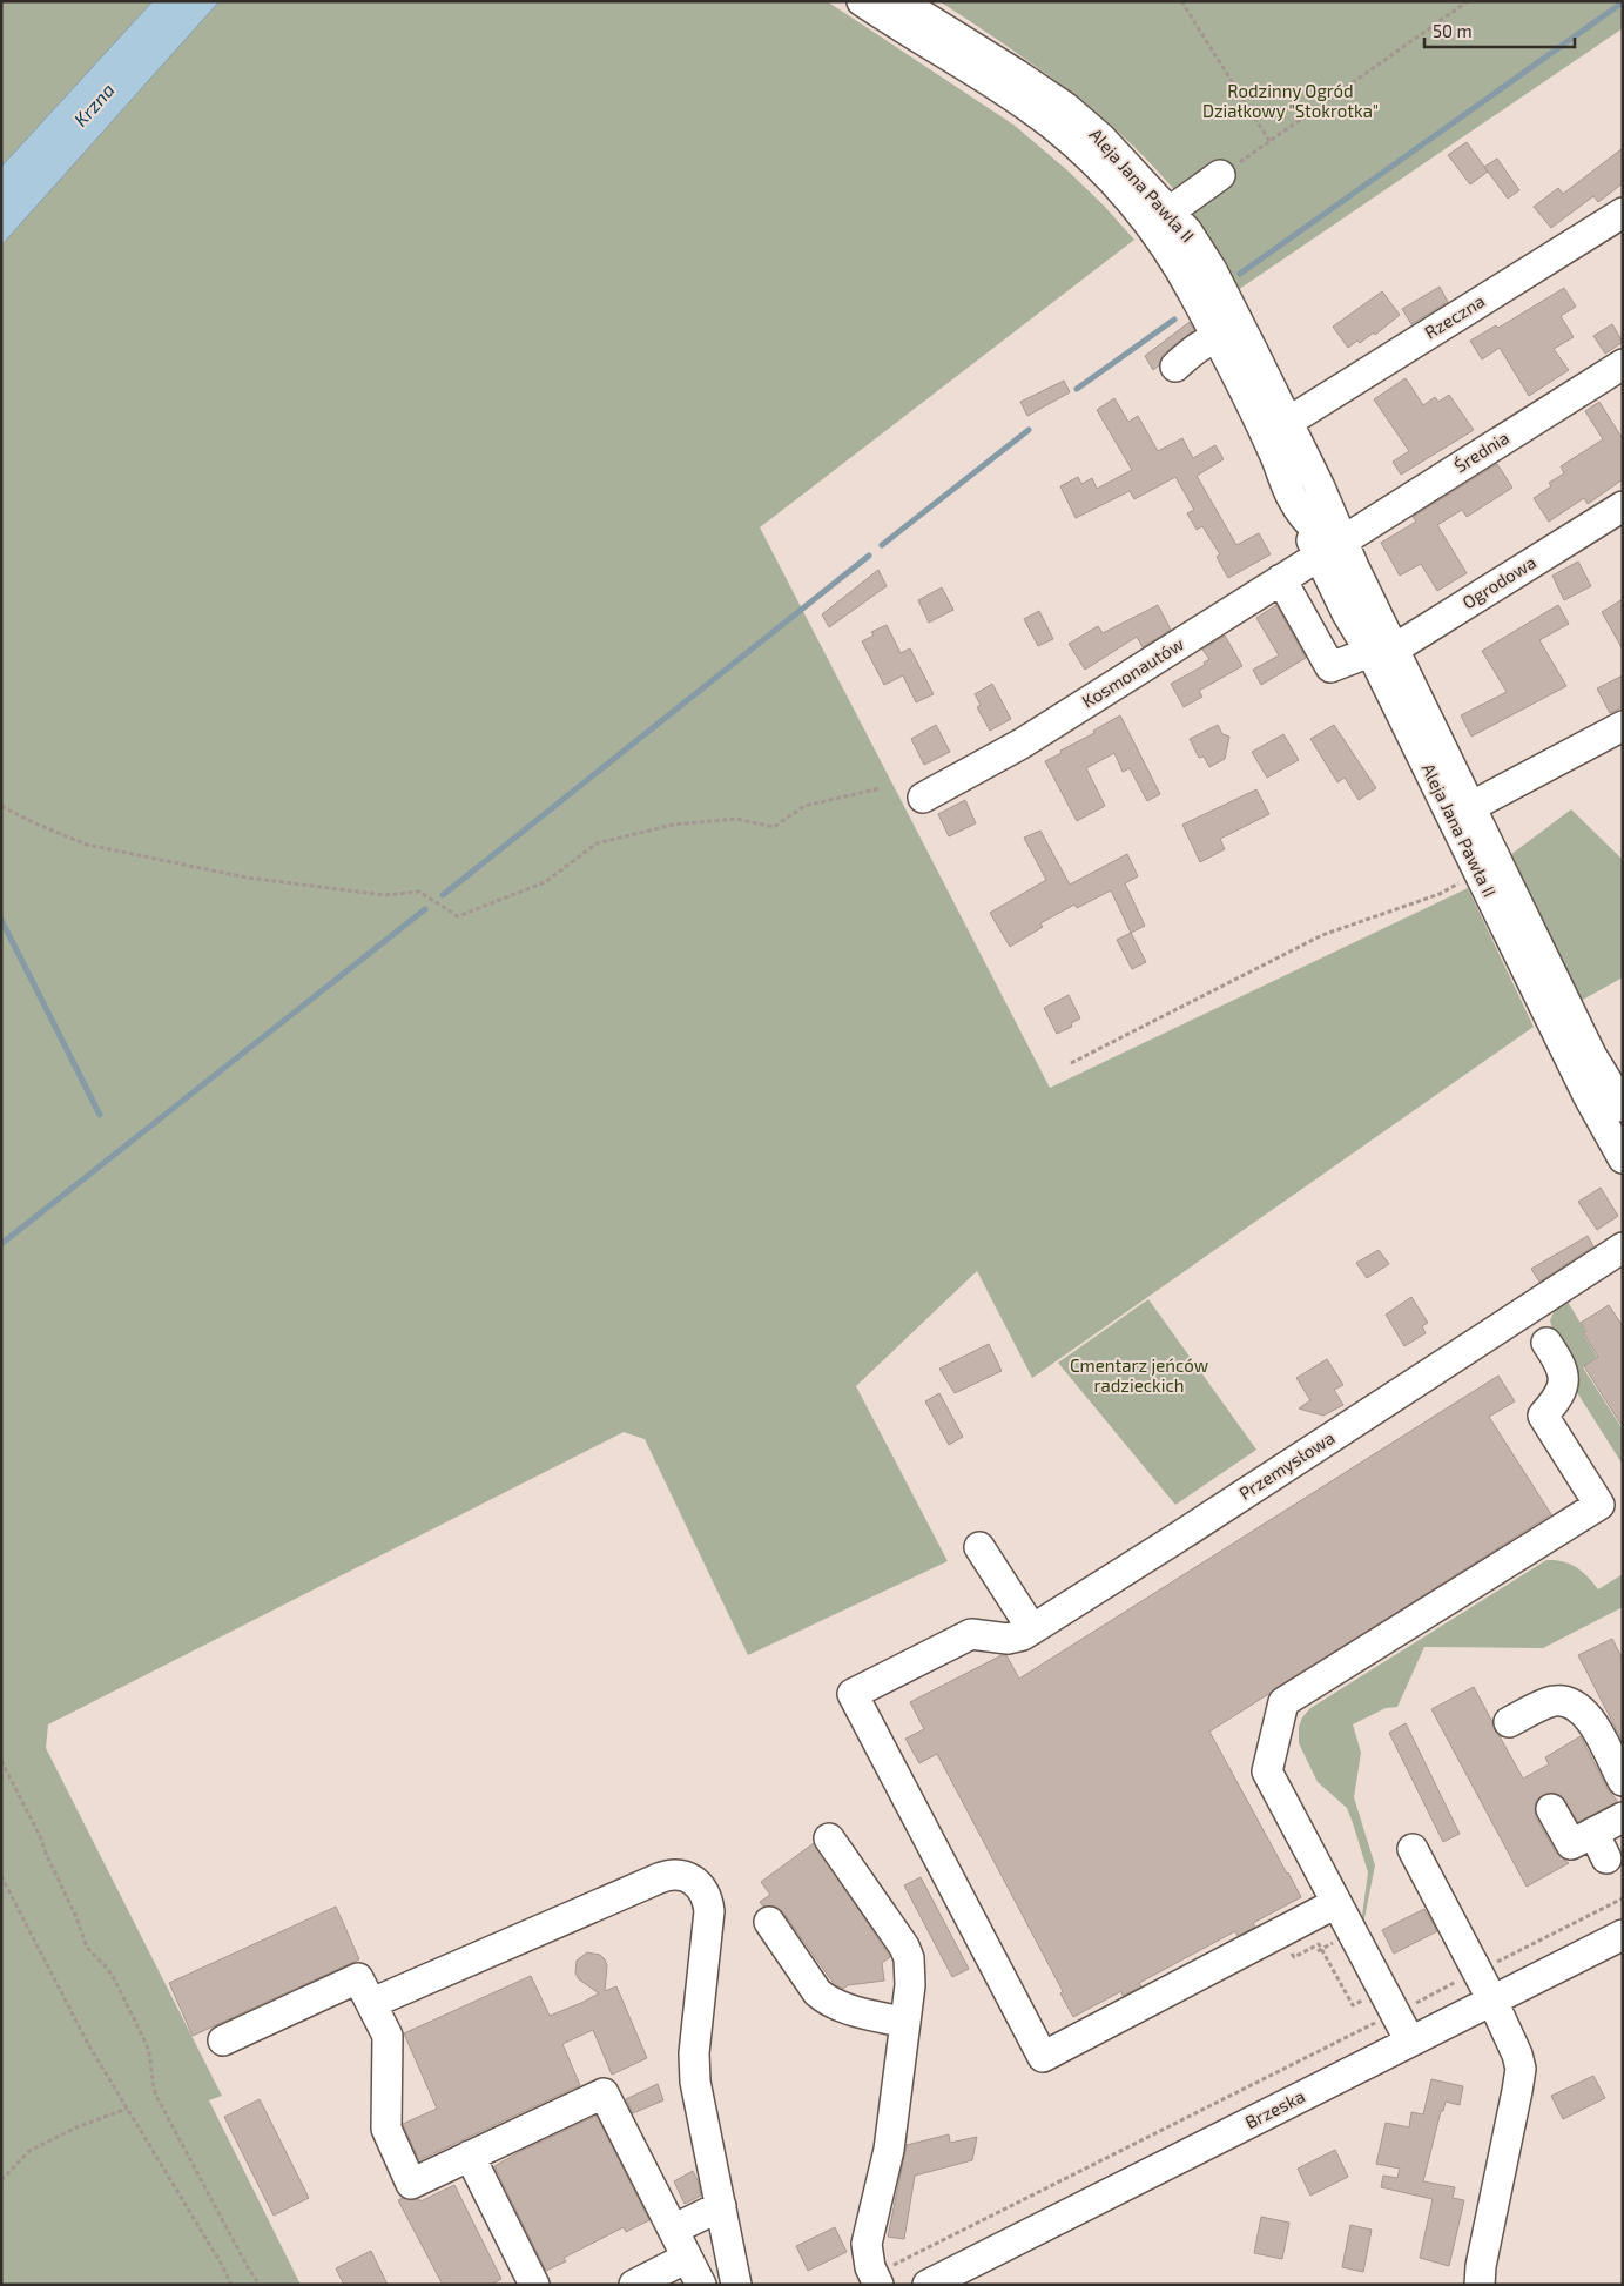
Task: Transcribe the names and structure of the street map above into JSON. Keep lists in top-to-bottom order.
{
  "streets": {
    "street": [
      "Aleja Jana Pawła II",
      "Rzeczna",
      "Średnia",
      "Ogrodowa",
      "Kosmonautów",
      "Przemysłowa",
      "Brzeska"
    ]
  },
  "crossings": [
    ["Aleja Jana Pawła II", "Rzeczna"],
    ["Aleja Jana Pawła II", "Średnia"],
    ["Aleja Jana Pawła II", "Ogrodowa"],
    ["Aleja Jana Pawła II", "Kosmonautów"],
    ["Średnia", "Kosmonautów"],
    ["Ogrodowa", "Kosmonautów"]
  ],
  "water": ["Krzna"],
  "parks": ["Rodzinny Ogród Działkowy \"Stokrotka\"", "Cmentarz jeńców radzieckich"],
  "scale_bar": "50 m"
}
